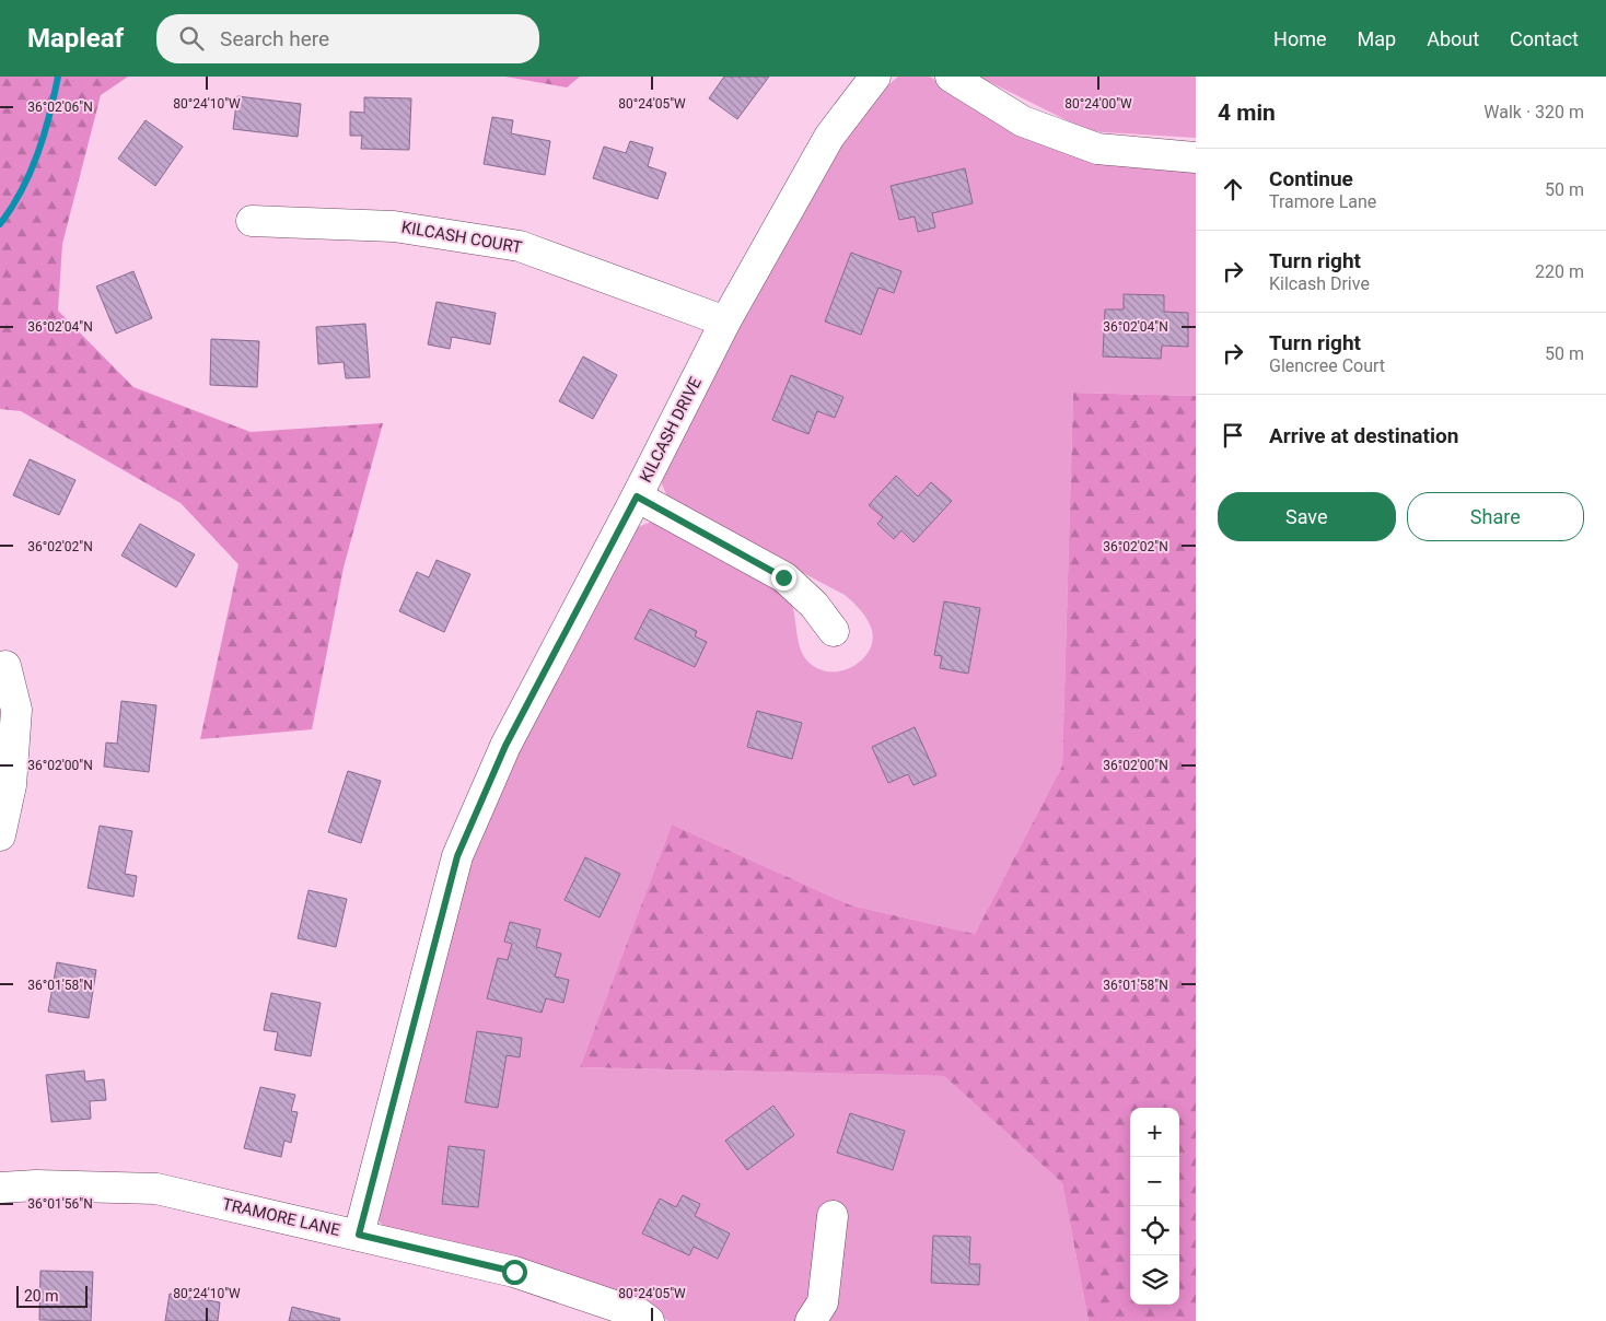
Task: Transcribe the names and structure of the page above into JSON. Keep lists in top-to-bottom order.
{
  "streets": {
    "street": ["KILCASH COURT", "KILCASH DRIVE", "TRAMORE LANE"]
  },
  "crossings": [
    ["KILCASH COURT", "KILCASH DRIVE"],
    ["KILCASH DRIVE", "TRAMORE LANE"]
  ],
  "scale_bar": "20 m",
  "page": {
    "header": "Mapleaf",
    "search": "Search here",
    "nav": [
      "Home",
      "Map",
      "About",
      "Contact"
    ],
    "heading": ["4 min", "Walk · 320 m"],
    "list": [
      ["Continue", "Tramore Lane", "50 m"],
      ["Turn right", "Kilcash Drive", "220 m"],
      ["Turn right", "Glencree Court", "50 m"],
      "Arrive at destination"
    ],
    "buttons": ["Save", "Share"],
    "map_buttons": ["+", "−"],
    "scale": "20 m"
  },
  "coordinates": [
    "80°24'10\"W",
    "80°24'05\"W",
    "80°24'00\"W",
    "36°02'06\"N",
    "36°02'04\"N",
    "36°02'02\"N",
    "36°02'00\"N",
    "36°01'58\"N",
    "36°01'56\"N"
  ]
}
